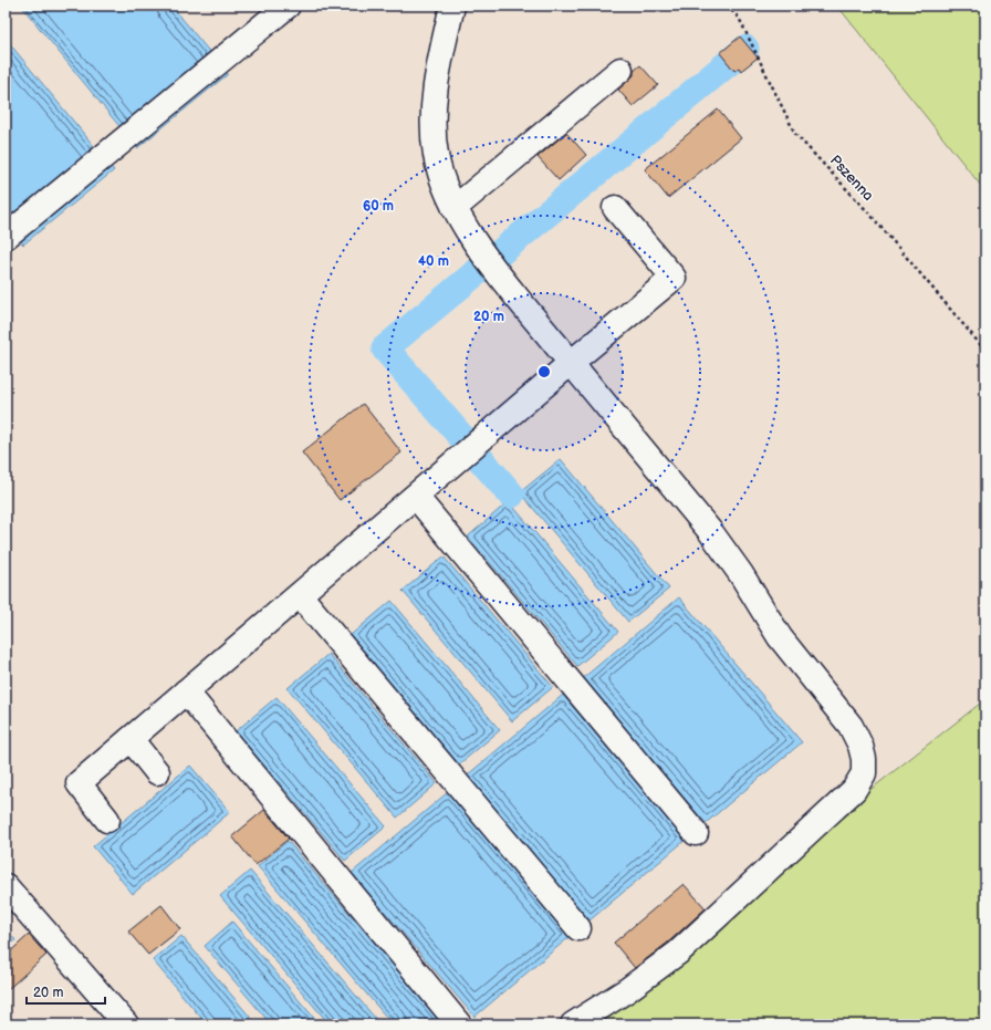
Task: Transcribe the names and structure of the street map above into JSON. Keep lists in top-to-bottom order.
{
  "streets": {
    "path": ["Pszenna"]
  },
  "scale_bar": "20 m",
  "rings": ["60 m", "40 m", "20 m"]
}
